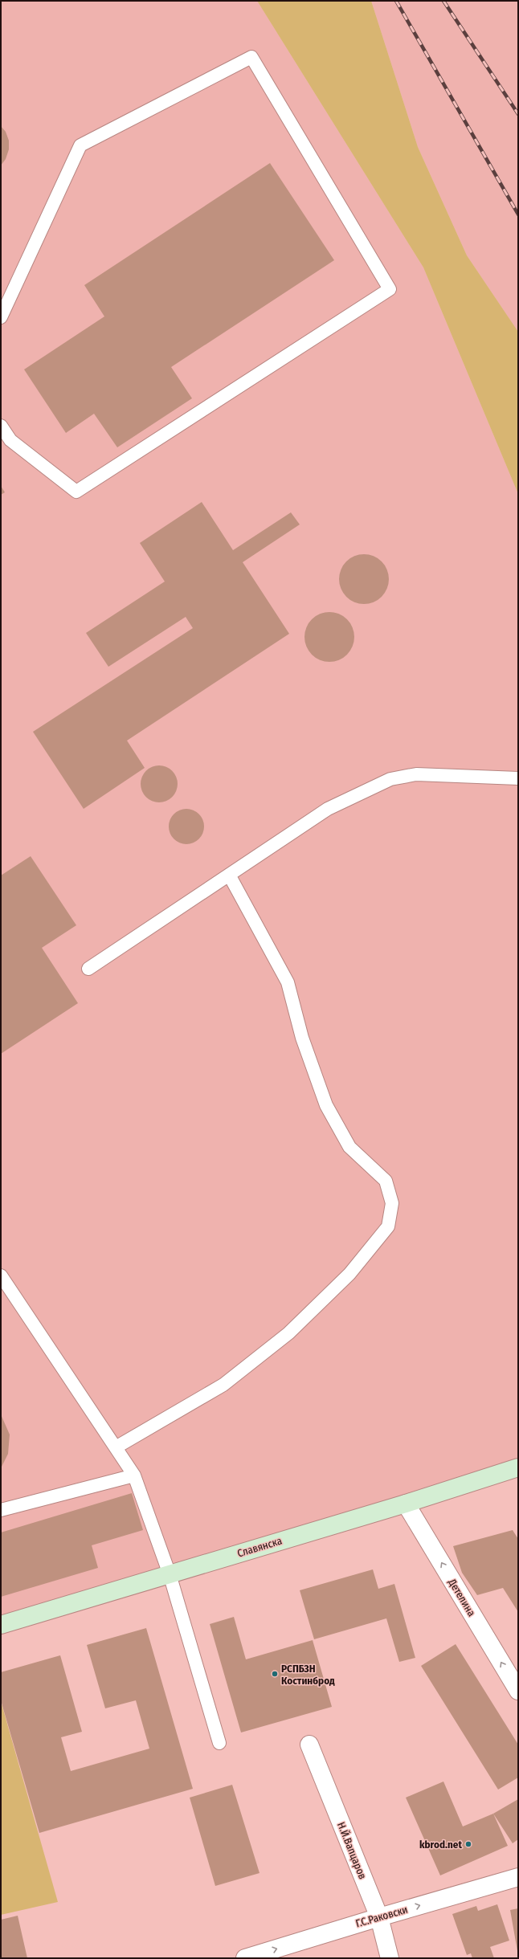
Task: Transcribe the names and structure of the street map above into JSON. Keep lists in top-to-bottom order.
{
  "streets": {
    "street": [
      "Славянска",
      "Детелина",
      "Н.Й.Вапцаров",
      "Г.С.Раковски"
    ]
  },
  "crossings": [
    ["Славянска", "Детелина"],
    ["Н.Й.Вапцаров", "Г.С.Раковски"]
  ],
  "one_way": ["Детелина", "Г.С.Раковски"],
  "places": ["РСПБЗН Костинброд", "kbrod.net"]
}
